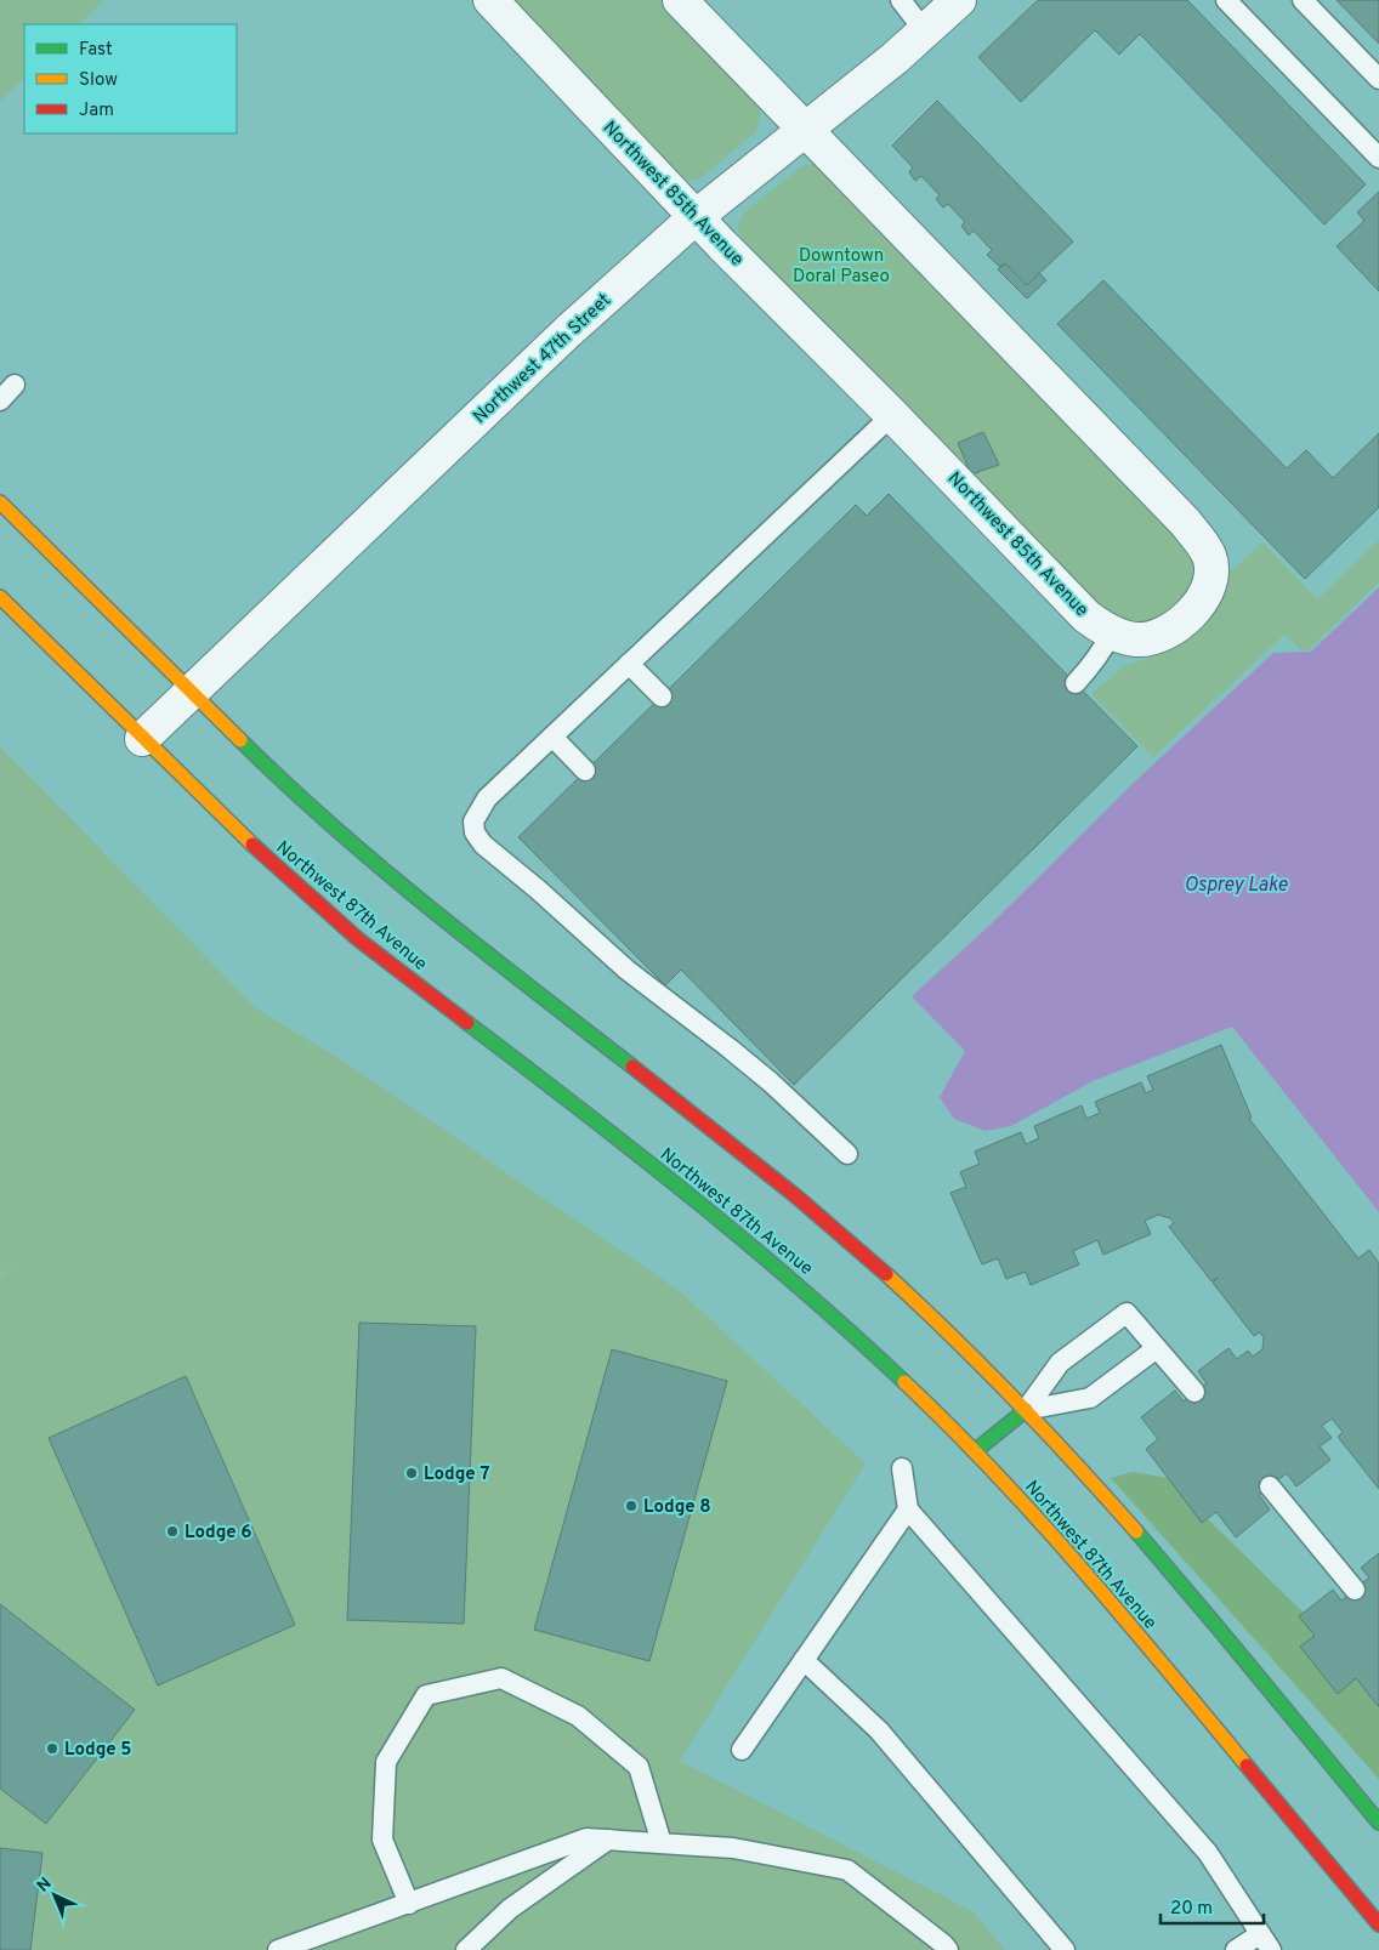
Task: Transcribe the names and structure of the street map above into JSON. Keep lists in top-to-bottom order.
{
  "streets": {
    "main road": ["Northwest 87th Avenue"],
    "street": ["Northwest 85th Avenue", "Northwest 47th Street"]
  },
  "crossings": [
    ["Northwest 85th Avenue", "Northwest 47th Street"],
    ["Northwest 47th Street", "Northwest 87th Avenue"]
  ],
  "water": ["Osprey Lake"],
  "parks": ["Downtown Doral Paseo"],
  "places": [
    "Lodge 7",
    "Lodge 8",
    "Lodge 6",
    "Lodge 5"
  ],
  "legend": ["Fast", "Slow", "Jam"],
  "scale_bar": "20 m",
  "north": "top left"
}
